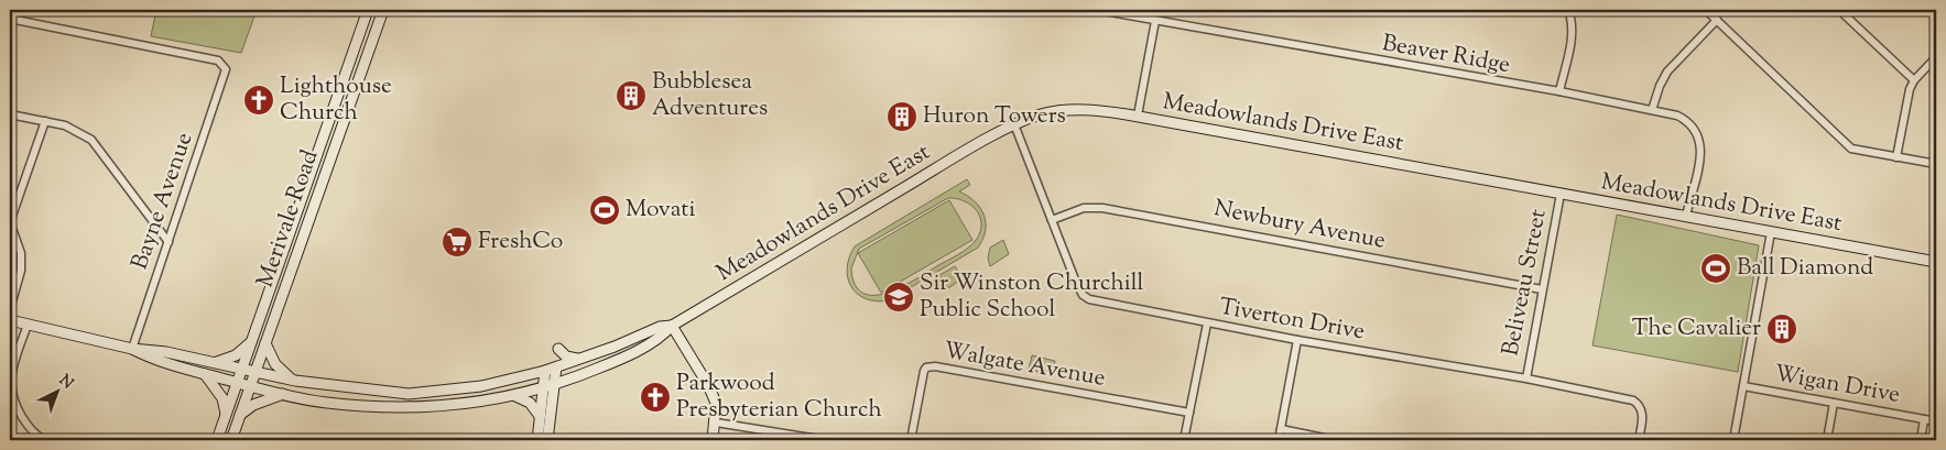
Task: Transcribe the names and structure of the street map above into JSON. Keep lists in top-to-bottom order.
{
  "streets": {
    "main road": ["Meadowlands Drive East", "Merivale Road"],
    "street": [
      "Beaver Ridge",
      "Bayne Avenue",
      "Newbury Avenue",
      "Beliveau Street",
      "Tiverton Drive",
      "Walgate Avenue",
      "Wigan Drive"
    ]
  },
  "crossings": [
    ["Beaver Ridge", "Meadowlands Drive East"],
    ["Meadowlands Drive East", "Bayne Avenue"],
    ["Meadowlands Drive East", "Merivale Road"],
    ["Meadowlands Drive East", "Beliveau Street"],
    ["Meadowlands Drive East", "Tiverton Drive"],
    ["Newbury Avenue", "Beliveau Street"],
    ["Newbury Avenue", "Tiverton Drive"],
    ["Beliveau Street", "Tiverton Drive"]
  ],
  "places": {
    "building": ["Bubblesea Adventures", "Huron Towers", "The Cavalier"],
    "church": ["Lighthouse Church", "Parkwood Presbyterian Church"],
    "sports": ["Movati", "Ball Diamond"],
    "supermarket": ["FreshCo"],
    "school or university": ["Sir Winston Churchill Public School"]
  },
  "north": "top right"
}
